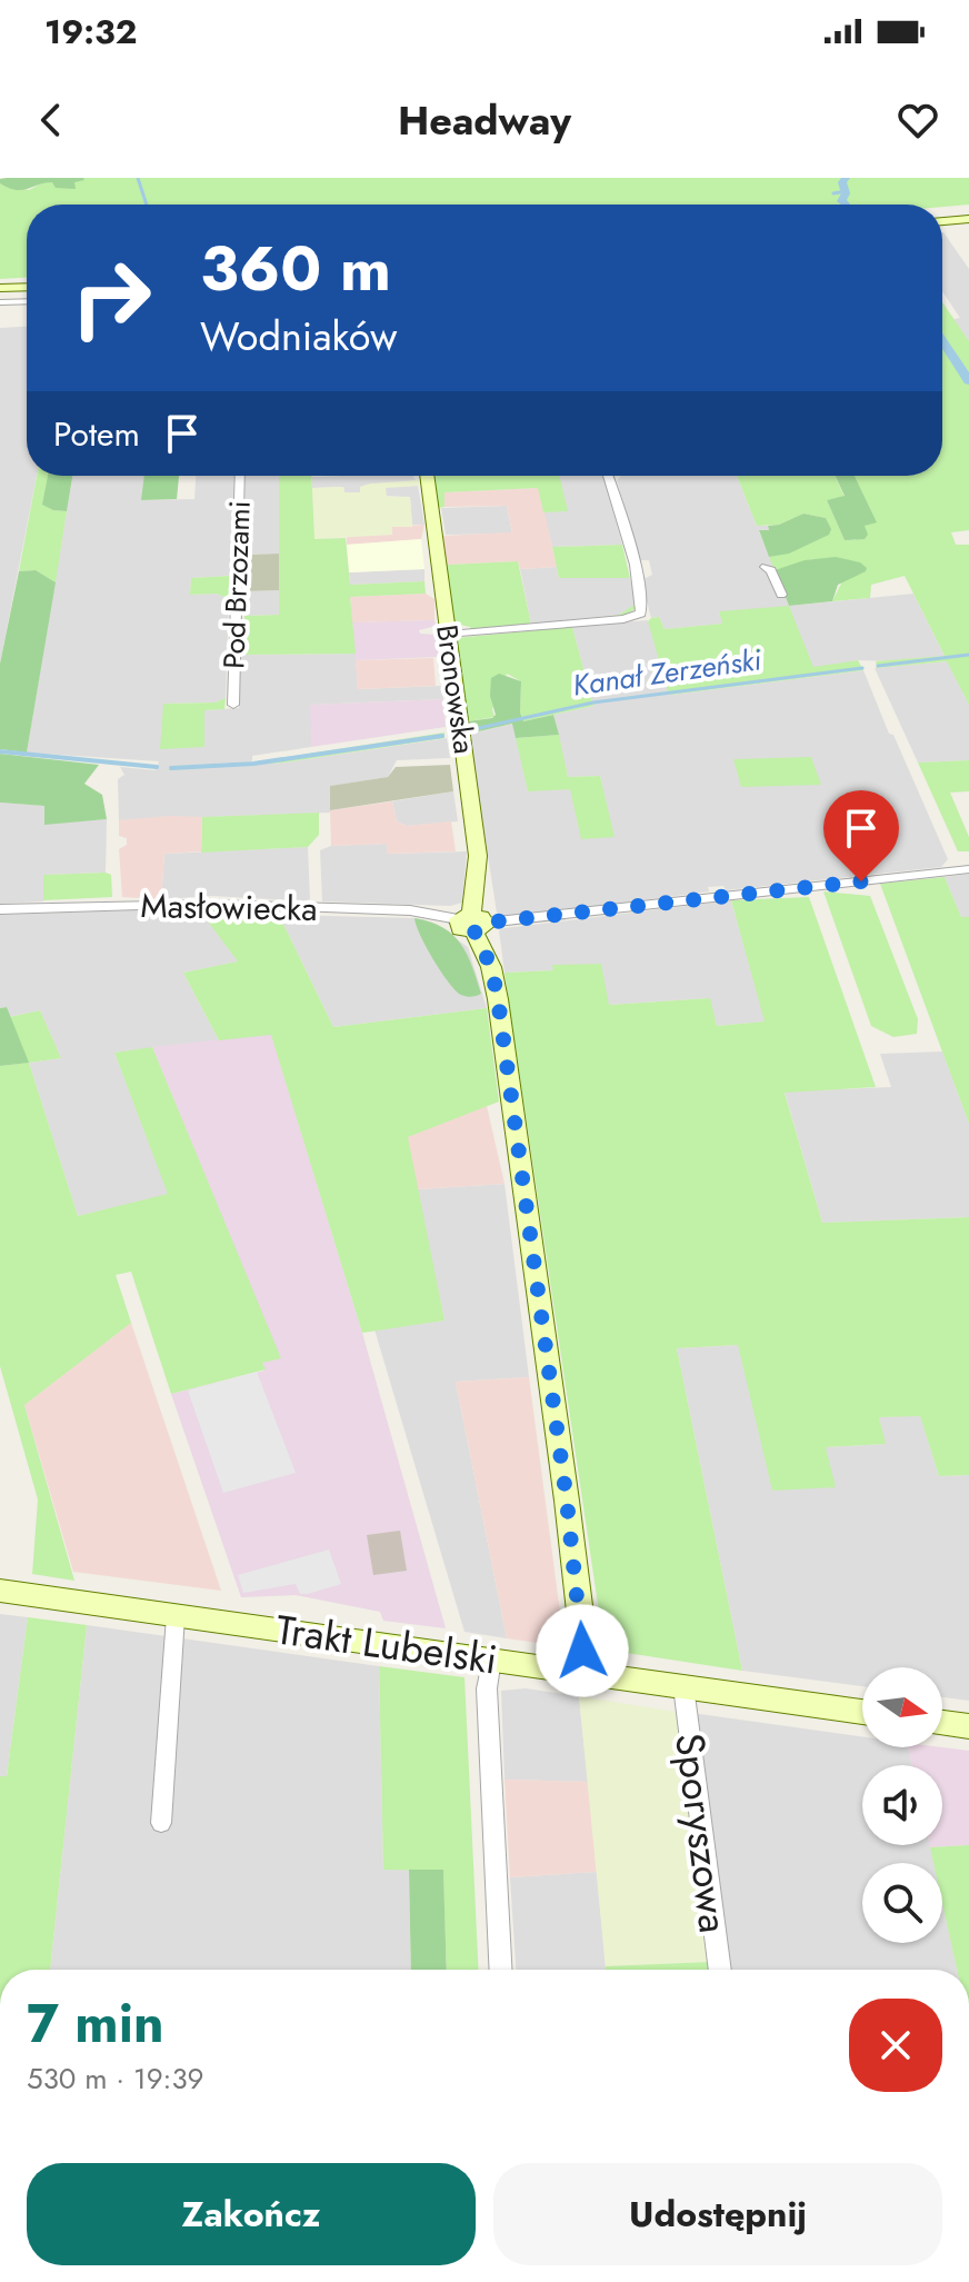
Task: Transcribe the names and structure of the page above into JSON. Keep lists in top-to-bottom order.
{
  "streets": {
    "street": [
      "Pod Brzozami",
      "Bronowska",
      "Masłowiecka",
      "Trakt Lubelski",
      "Sporyszowa"
    ]
  },
  "crossings": [
    ["Bronowska", "Masłowiecka"],
    ["Trakt Lubelski", "Sporyszowa"]
  ],
  "water": ["Kanał Zerzeński"],
  "north": "right",
  "page": {
    "status": "19:32",
    "header": "Headway",
    "turn": ["360 m", "Wodniaków"],
    "then": "Potem",
    "heading": ["7 min", "530 m · 19:39"],
    "buttons": ["Zakończ", "Udostępnij"]
  }
}
